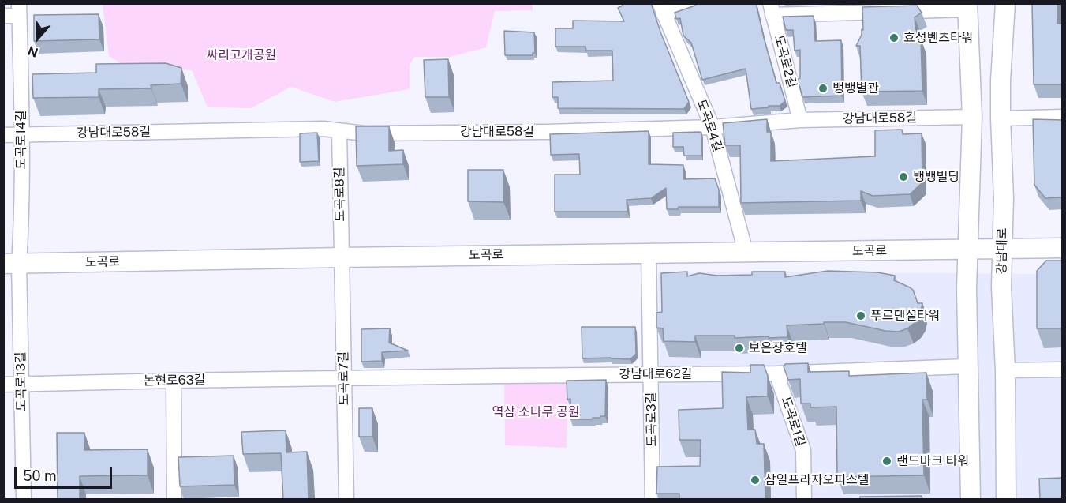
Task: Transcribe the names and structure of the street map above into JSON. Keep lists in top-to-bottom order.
{
  "streets": {
    "main road": ["도곡로", "강남대로"],
    "street": [
      "도곡로2길",
      "강남대로58길",
      "도곡로4길",
      "도곡로14길",
      "도곡로8길",
      "강남대로62길",
      "도곡로7길",
      "논현로63길",
      "도곡로13길",
      "도곡로3길",
      "도곡로1길"
    ]
  },
  "crossings": [
    ["도곡로2길", "강남대로58길"],
    ["강남대로58길", "도곡로4길"],
    ["강남대로58길", "도곡로14길"],
    ["강남대로58길", "도곡로8길"],
    ["도곡로4길", "도곡로"],
    ["도곡로14길", "도곡로"],
    ["도곡로14길", "도곡로13길"],
    ["도곡로8길", "도곡로"],
    ["도곡로8길", "도곡로7길"],
    ["도곡로", "강남대로"],
    ["도곡로", "도곡로7길"],
    ["도곡로", "도곡로13길"],
    ["도곡로", "도곡로3길"],
    ["강남대로62길", "도곡로7길"],
    ["강남대로62길", "논현로63길"],
    ["강남대로62길", "도곡로3길"],
    ["강남대로62길", "도곡로1길"],
    ["도곡로7길", "논현로63길"],
    ["논현로63길", "도곡로13길"]
  ],
  "parks": ["싸리고개공원", "역삼 소나무 공원"],
  "places": [
    "효성벤츠타워",
    "뱅뱅별관",
    "뱅뱅빌딩",
    "푸르덴셜타워",
    "보은장호텔",
    "랜드마크 타워",
    "삼일프라자오피스텔"
  ],
  "scale_bar": "50 m",
  "north": "bottom"
}
